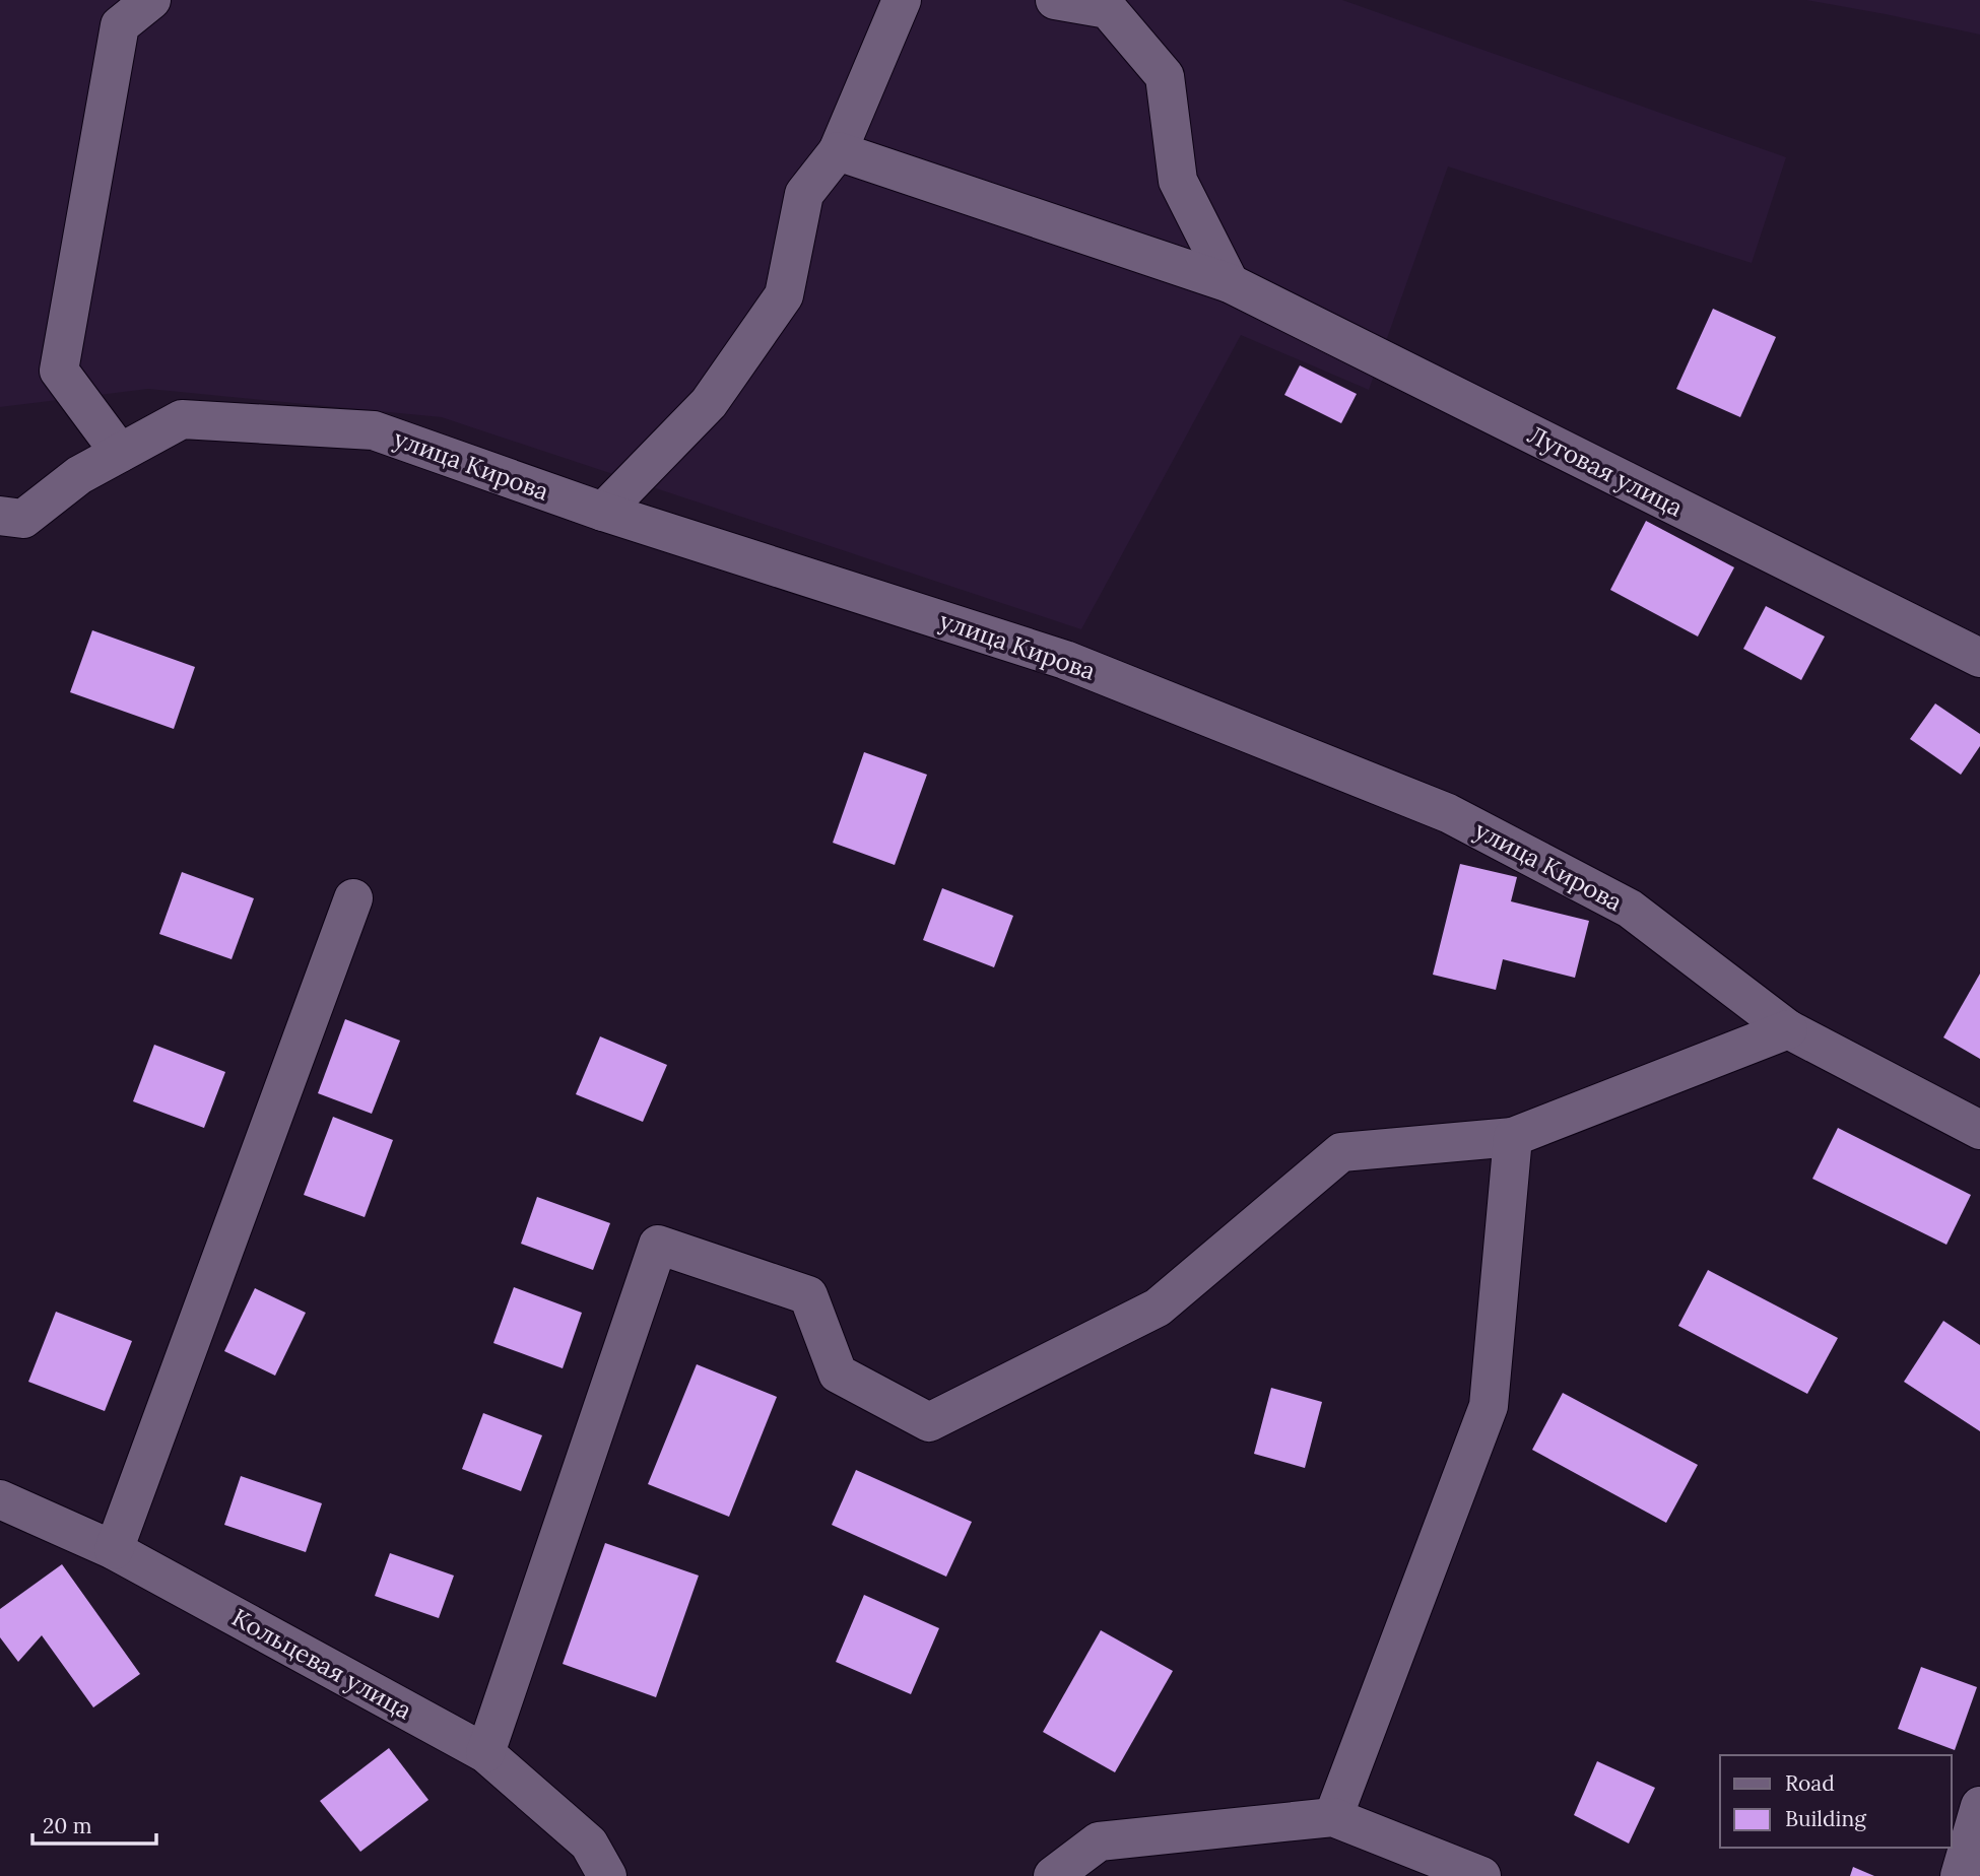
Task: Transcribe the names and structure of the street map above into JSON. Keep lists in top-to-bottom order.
{
  "streets": {
    "street": ["улица Кирова", "Луговая улица", "Кольцевая улица"]
  },
  "legend": ["Road", "Building"],
  "scale_bar": "20 m"
}
